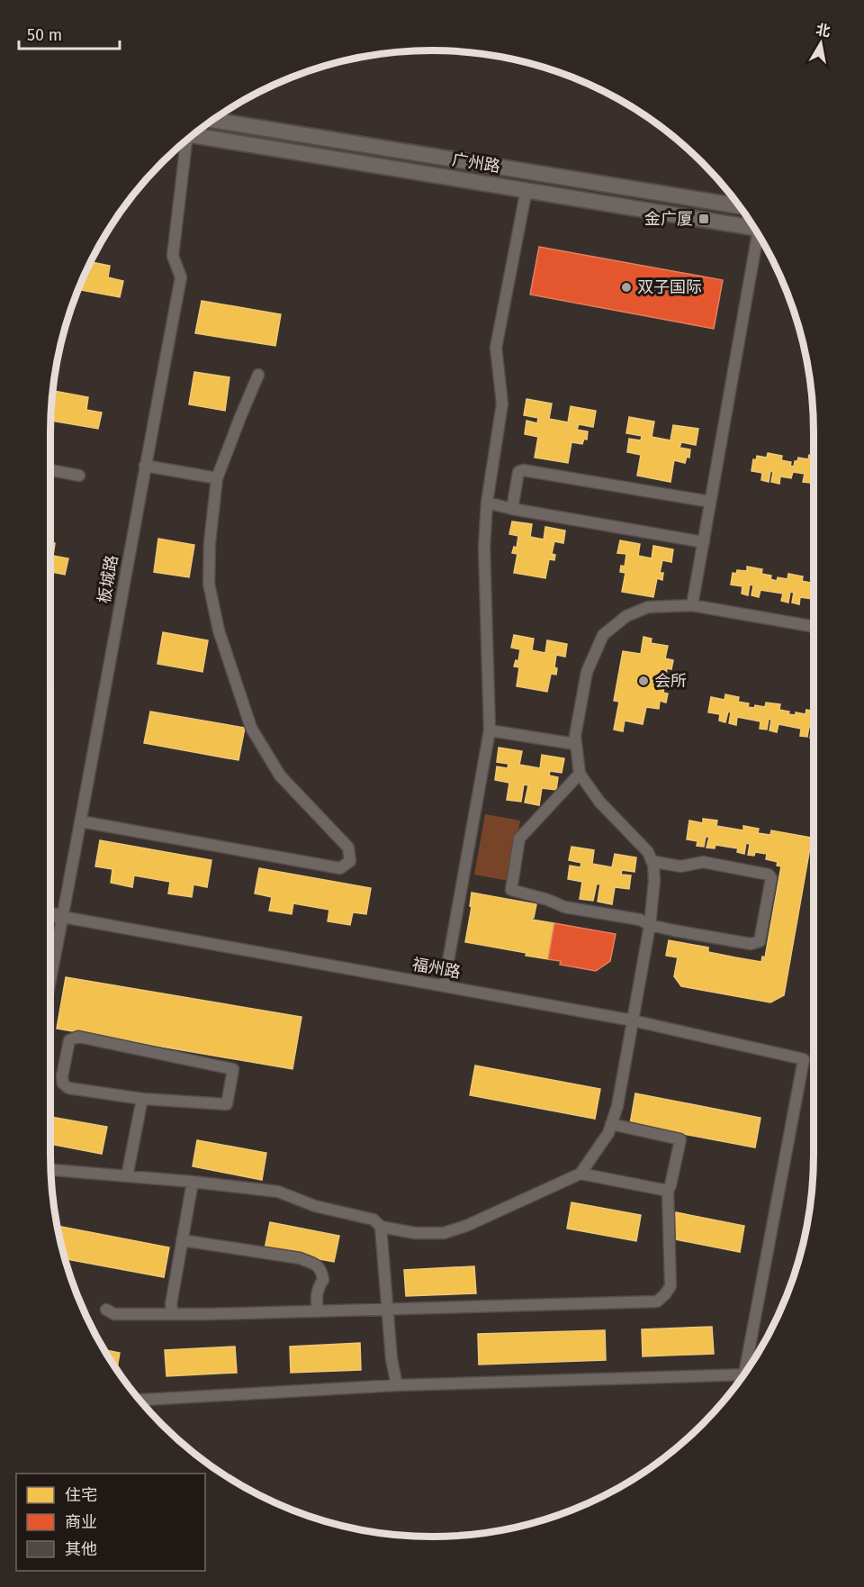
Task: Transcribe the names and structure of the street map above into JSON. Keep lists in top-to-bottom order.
{
  "streets": {
    "main road": ["广州路"],
    "street": ["板城路", "福州路"]
  },
  "crossings": [
    ["板城路", "福州路"]
  ],
  "places": {
    "transit": ["金广厦"],
    "other": ["双子国际", "会所"]
  },
  "legend": ["住宅", "商业", "其他"],
  "scale_bar": "50 m",
  "north": "top"
}
